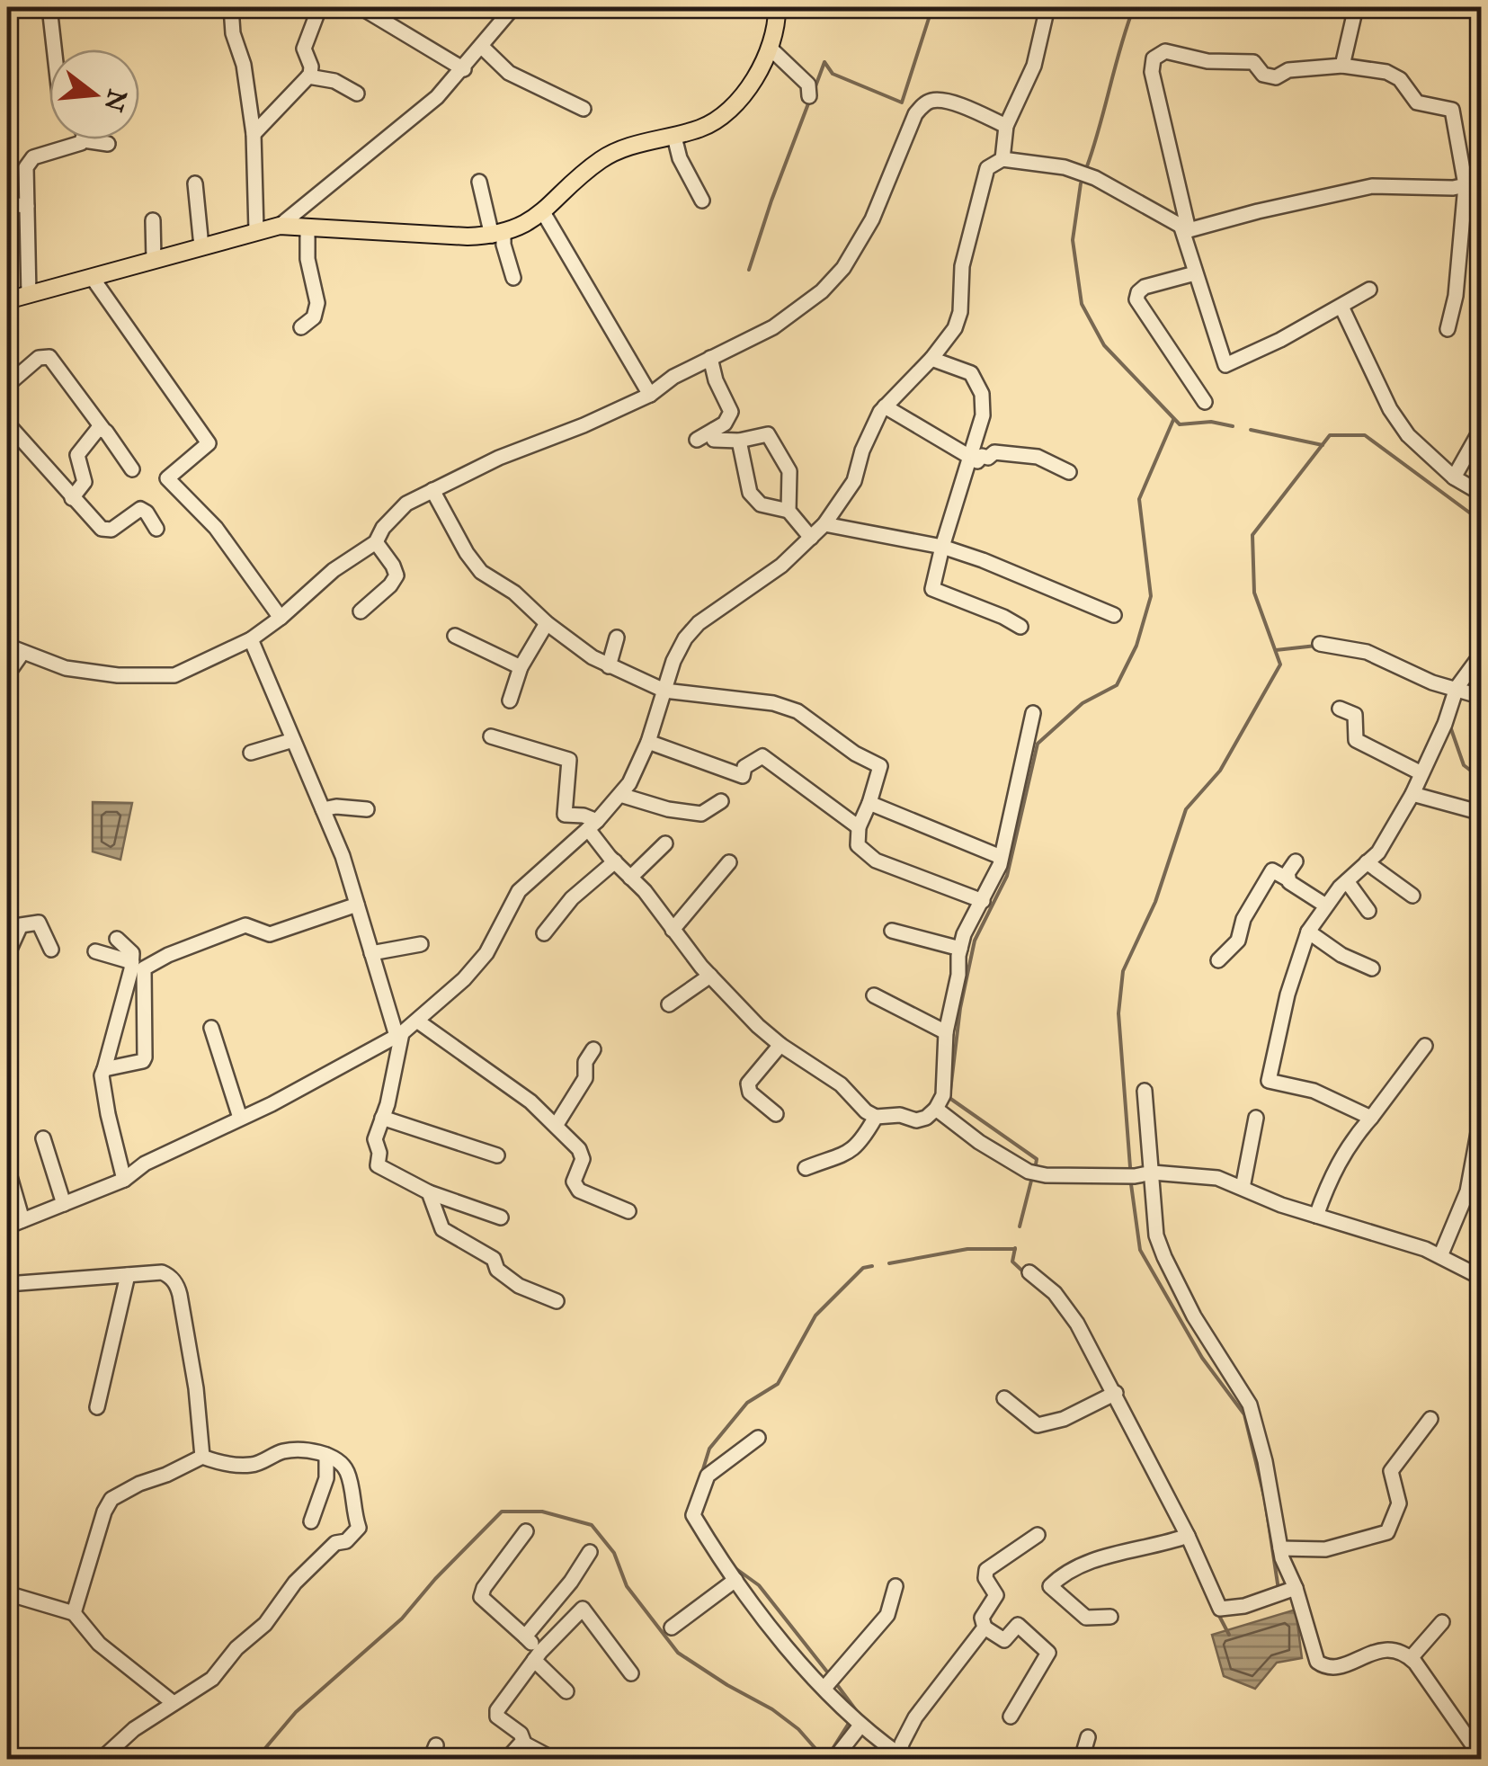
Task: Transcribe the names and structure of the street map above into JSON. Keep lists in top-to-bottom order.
{
  "north": "right"
}
